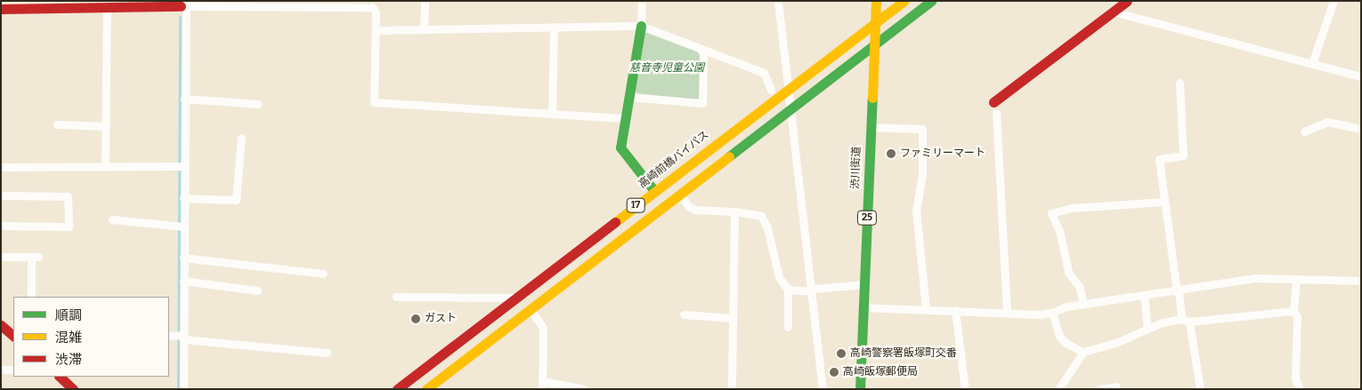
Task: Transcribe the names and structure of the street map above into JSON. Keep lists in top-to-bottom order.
{
  "streets": {
    "main road": [
      "高崎前橋バイパス",
      "渋川街道",
      "17",
      "25"
    ]
  },
  "crossings": [
    ["高崎前橋バイパス", "渋川街道"],
    ["渋川街道", "17"]
  ],
  "parks": ["慈音寺児童公園"],
  "places": [
    "ファミリーマート",
    "ガスト",
    "高崎警察署飯塚町交番",
    "高崎飯塚郵便局"
  ],
  "legend": ["順調", "混雑", "渋滞"]
}
